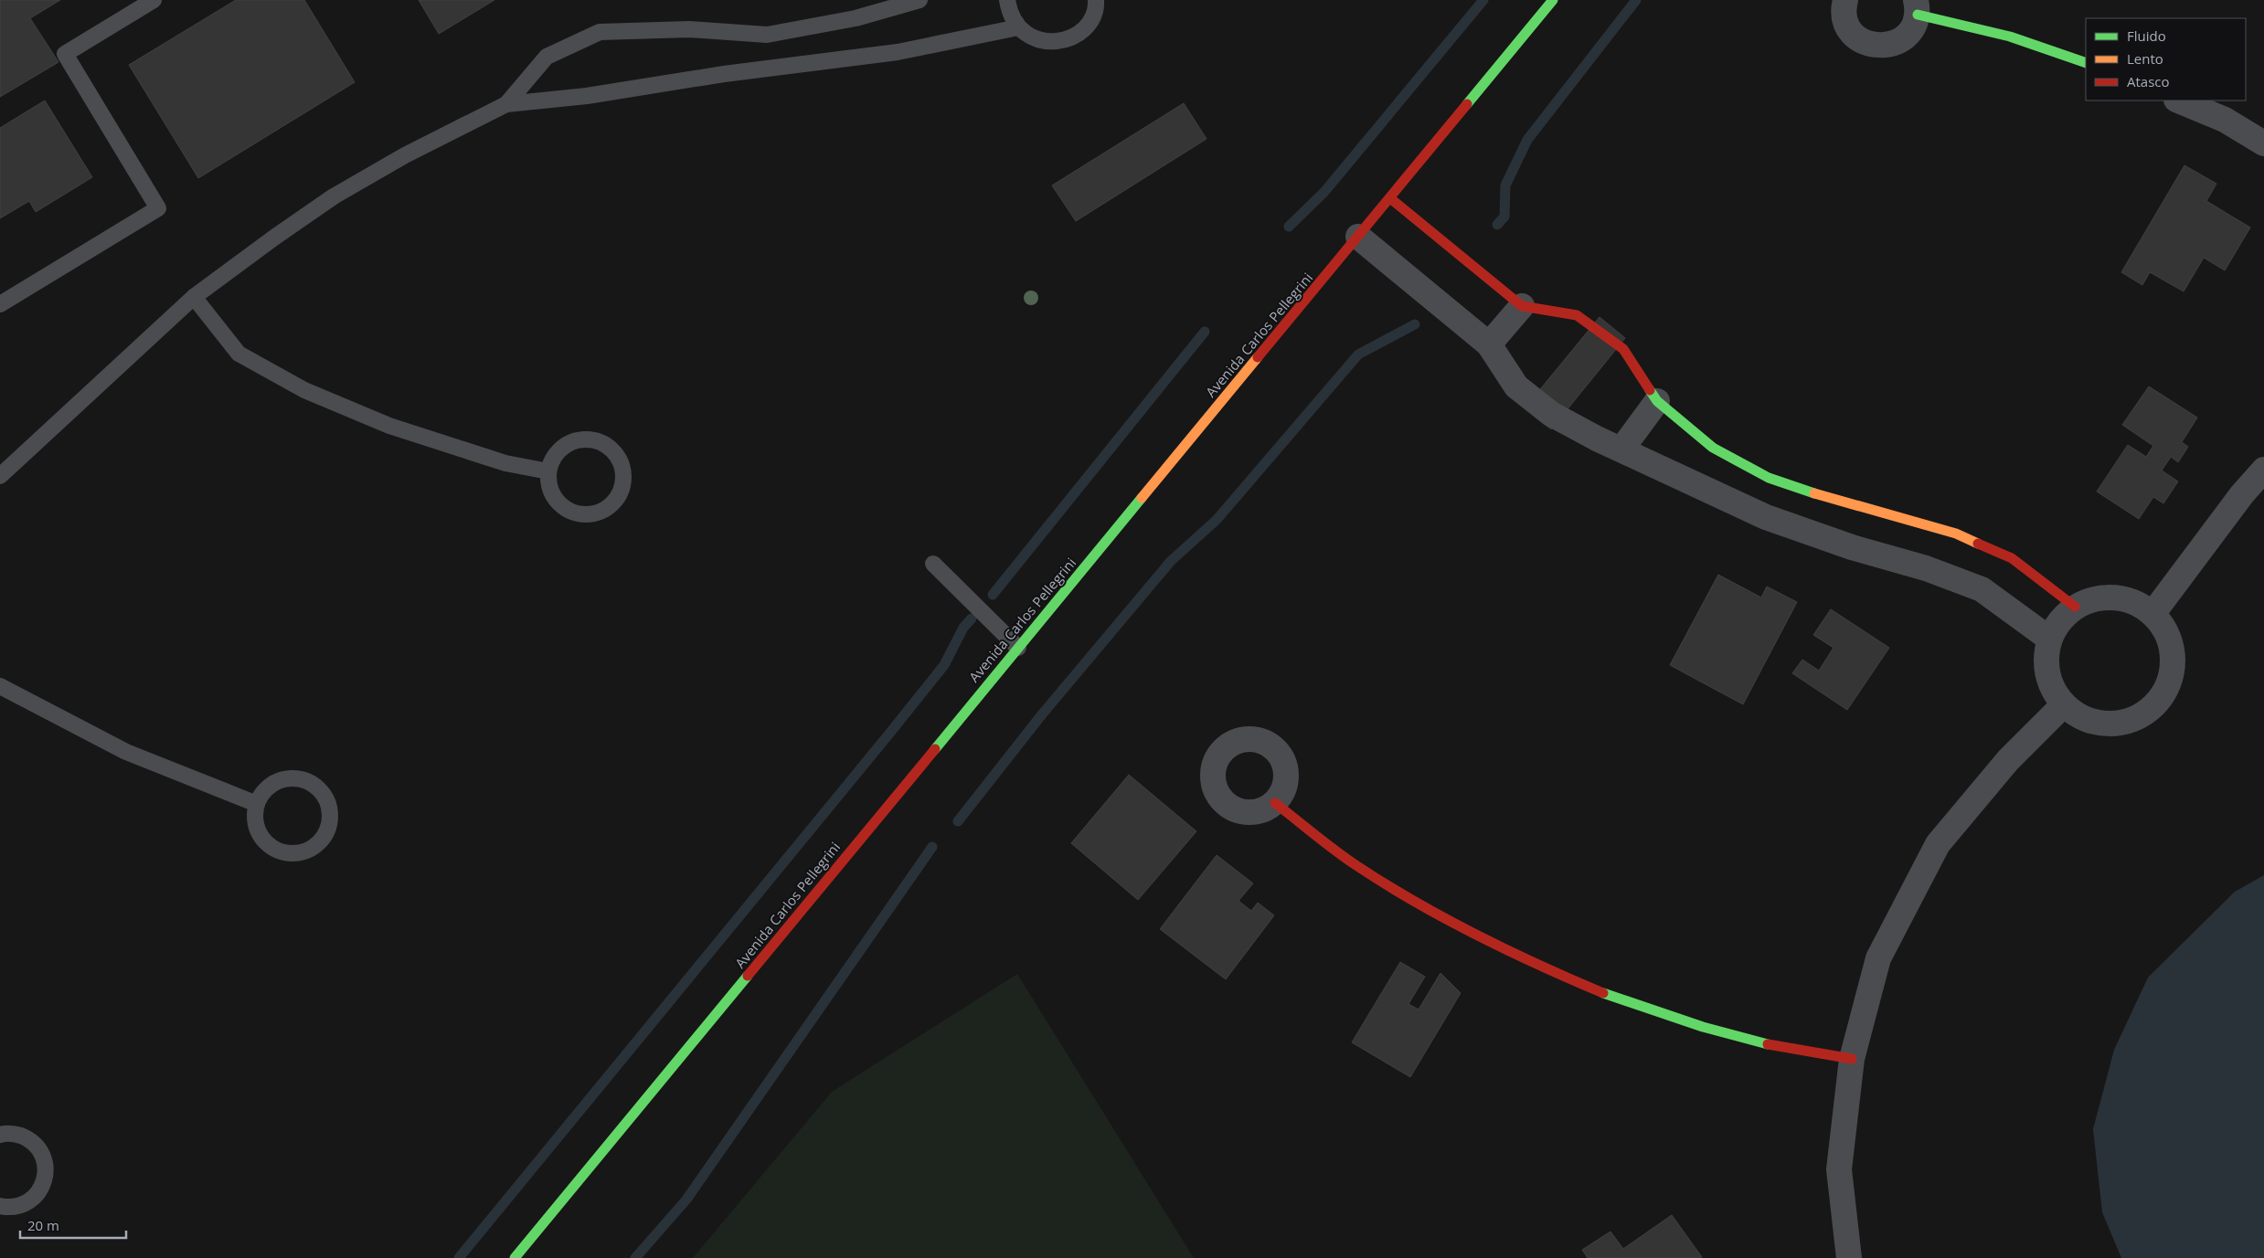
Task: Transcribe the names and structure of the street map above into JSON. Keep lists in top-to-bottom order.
{
  "streets": {
    "main road": ["Avenida Carlos Pellegrini"]
  },
  "legend": ["Fluido", "Lento", "Atasco"],
  "scale_bar": "20 m"
}
